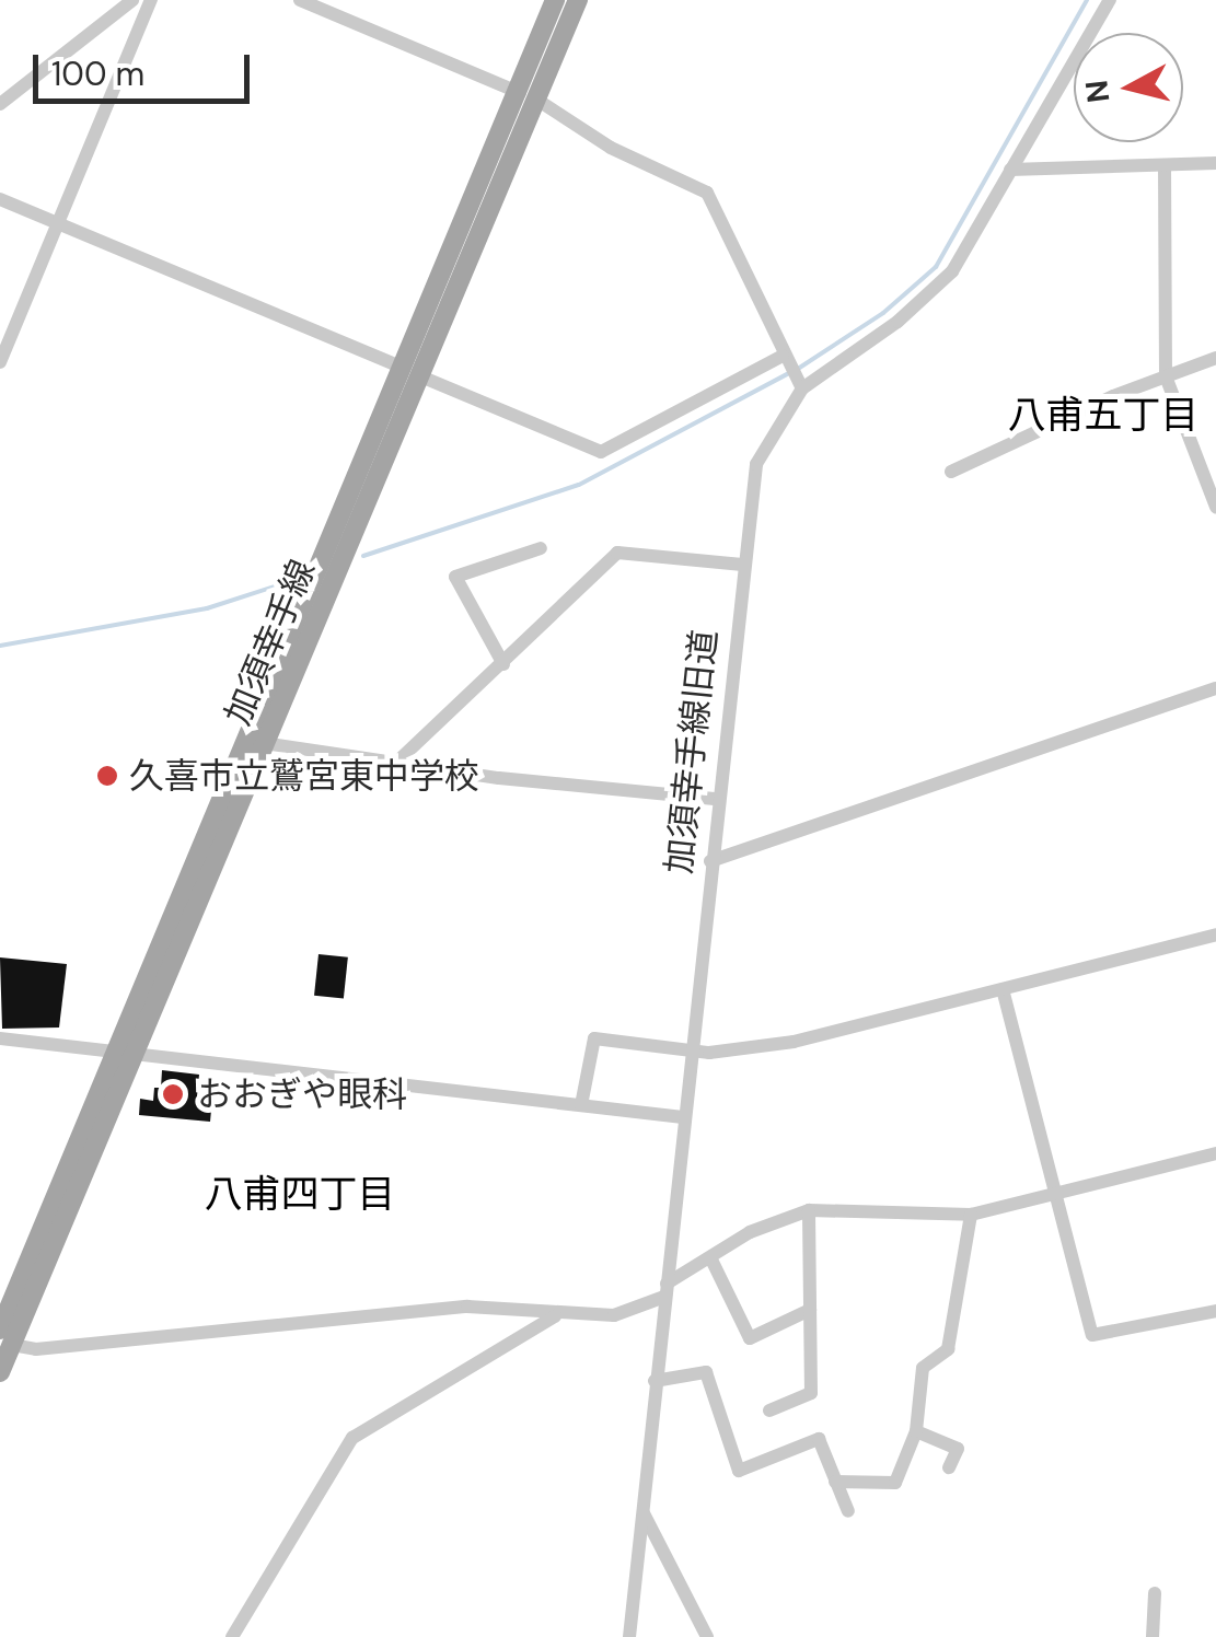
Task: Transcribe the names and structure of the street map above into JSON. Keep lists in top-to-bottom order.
{
  "streets": {
    "main road": ["加須幸手線"],
    "street": ["加須幸手線旧道"]
  },
  "districts": ["八甫五丁目", "八甫四丁目"],
  "places": ["久喜市立鷲宮東中学校", "おおぎや眼科"],
  "scale_bar": "100 m",
  "north": "left"
}
